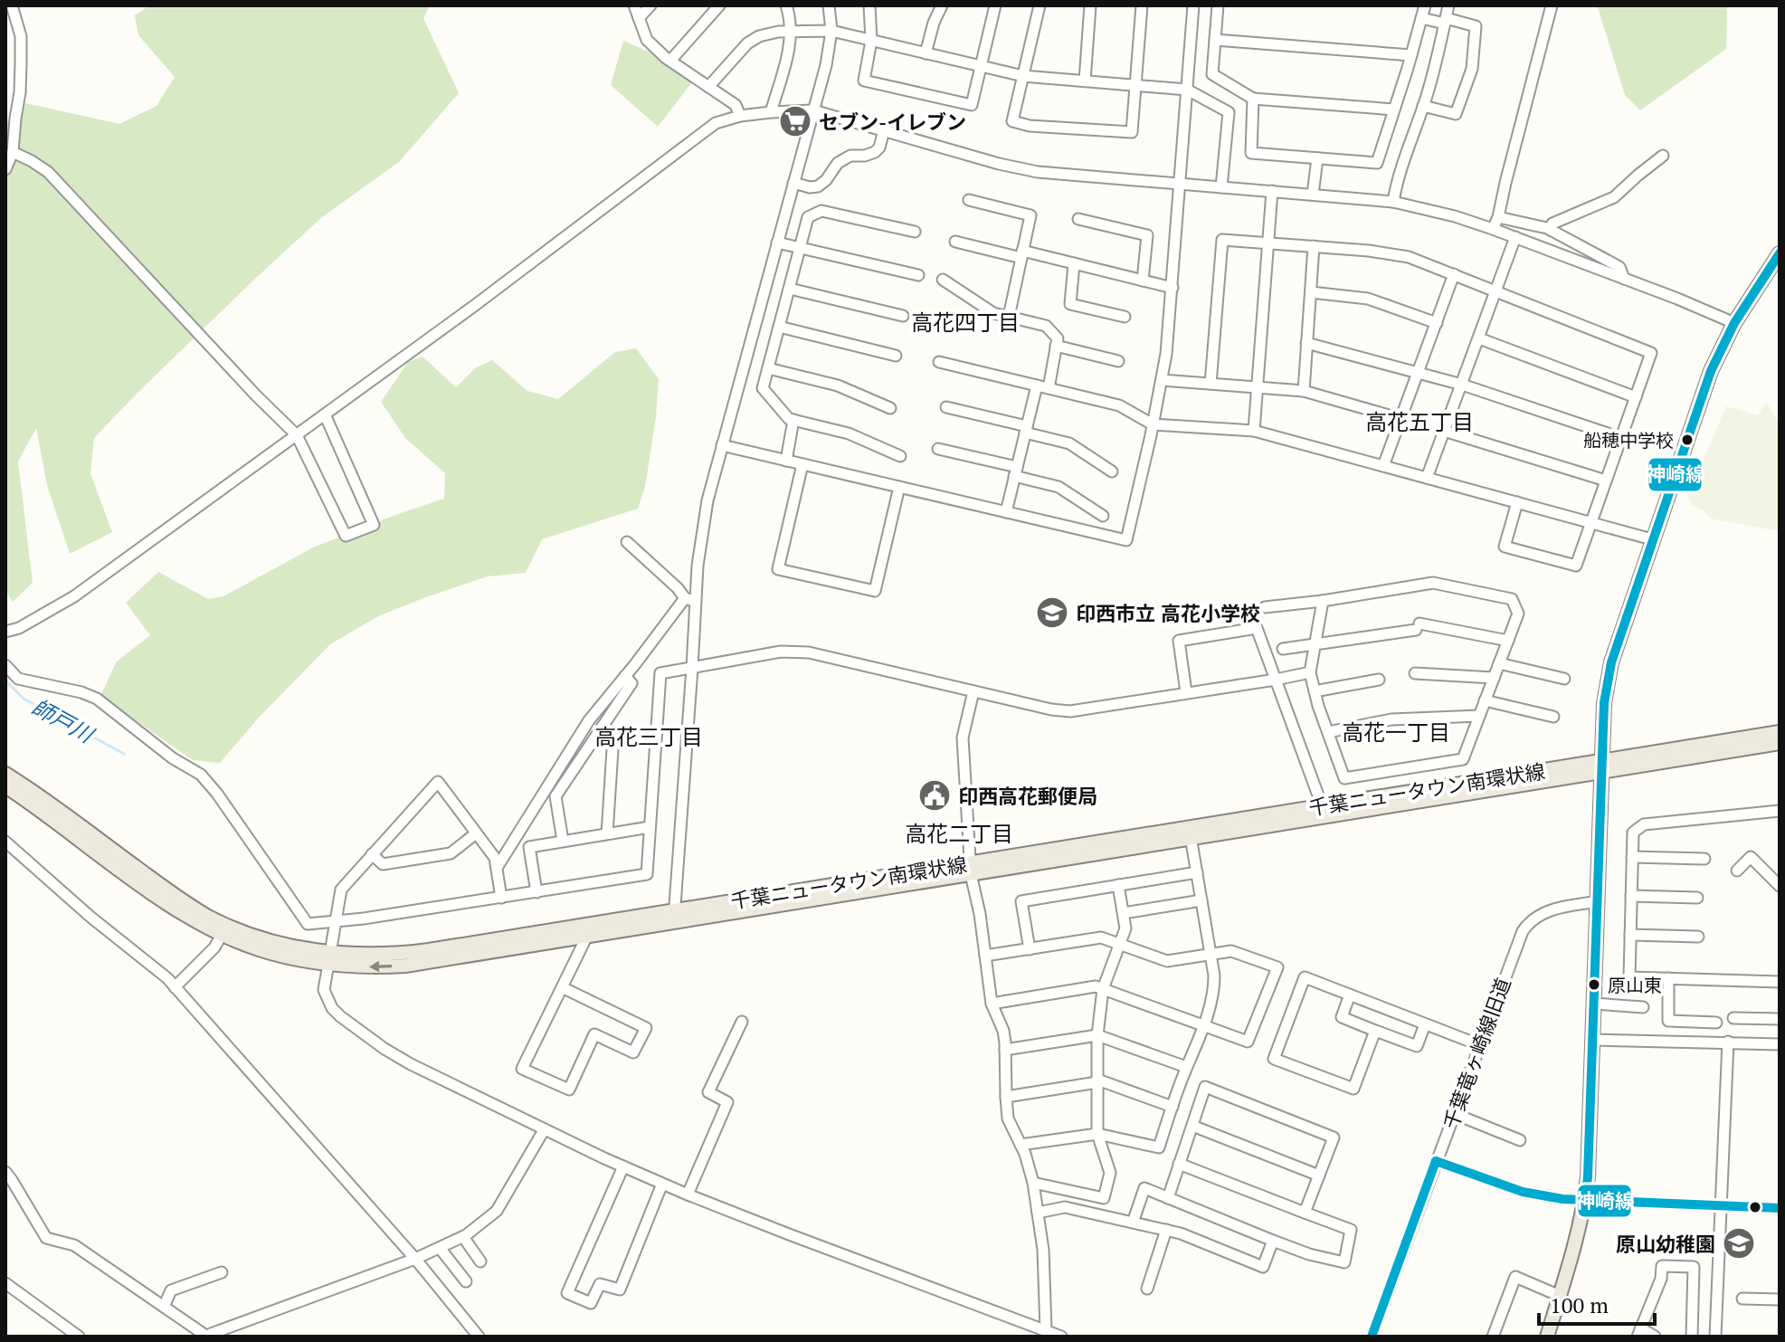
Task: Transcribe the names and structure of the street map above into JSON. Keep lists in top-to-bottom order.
{
  "streets": {
    "main road": ["千葉ニュータウン南環状線"],
    "street": ["千葉竜ヶ崎線旧道"]
  },
  "districts": [
    "高花四丁目",
    "高花五丁目",
    "高花一丁目",
    "高花三丁目",
    "高花二丁目"
  ],
  "water": ["師戸川"],
  "places": {
    "supermarket": ["セブン-イレブン"],
    "other": ["船穂中学校", "原山東"],
    "school or university": ["印西市立 高花小学校", "原山幼稚園"],
    "public building": ["印西高花郵便局"]
  },
  "lines": ["transit line 神崎線"],
  "scale_bar": "100 m"
}
